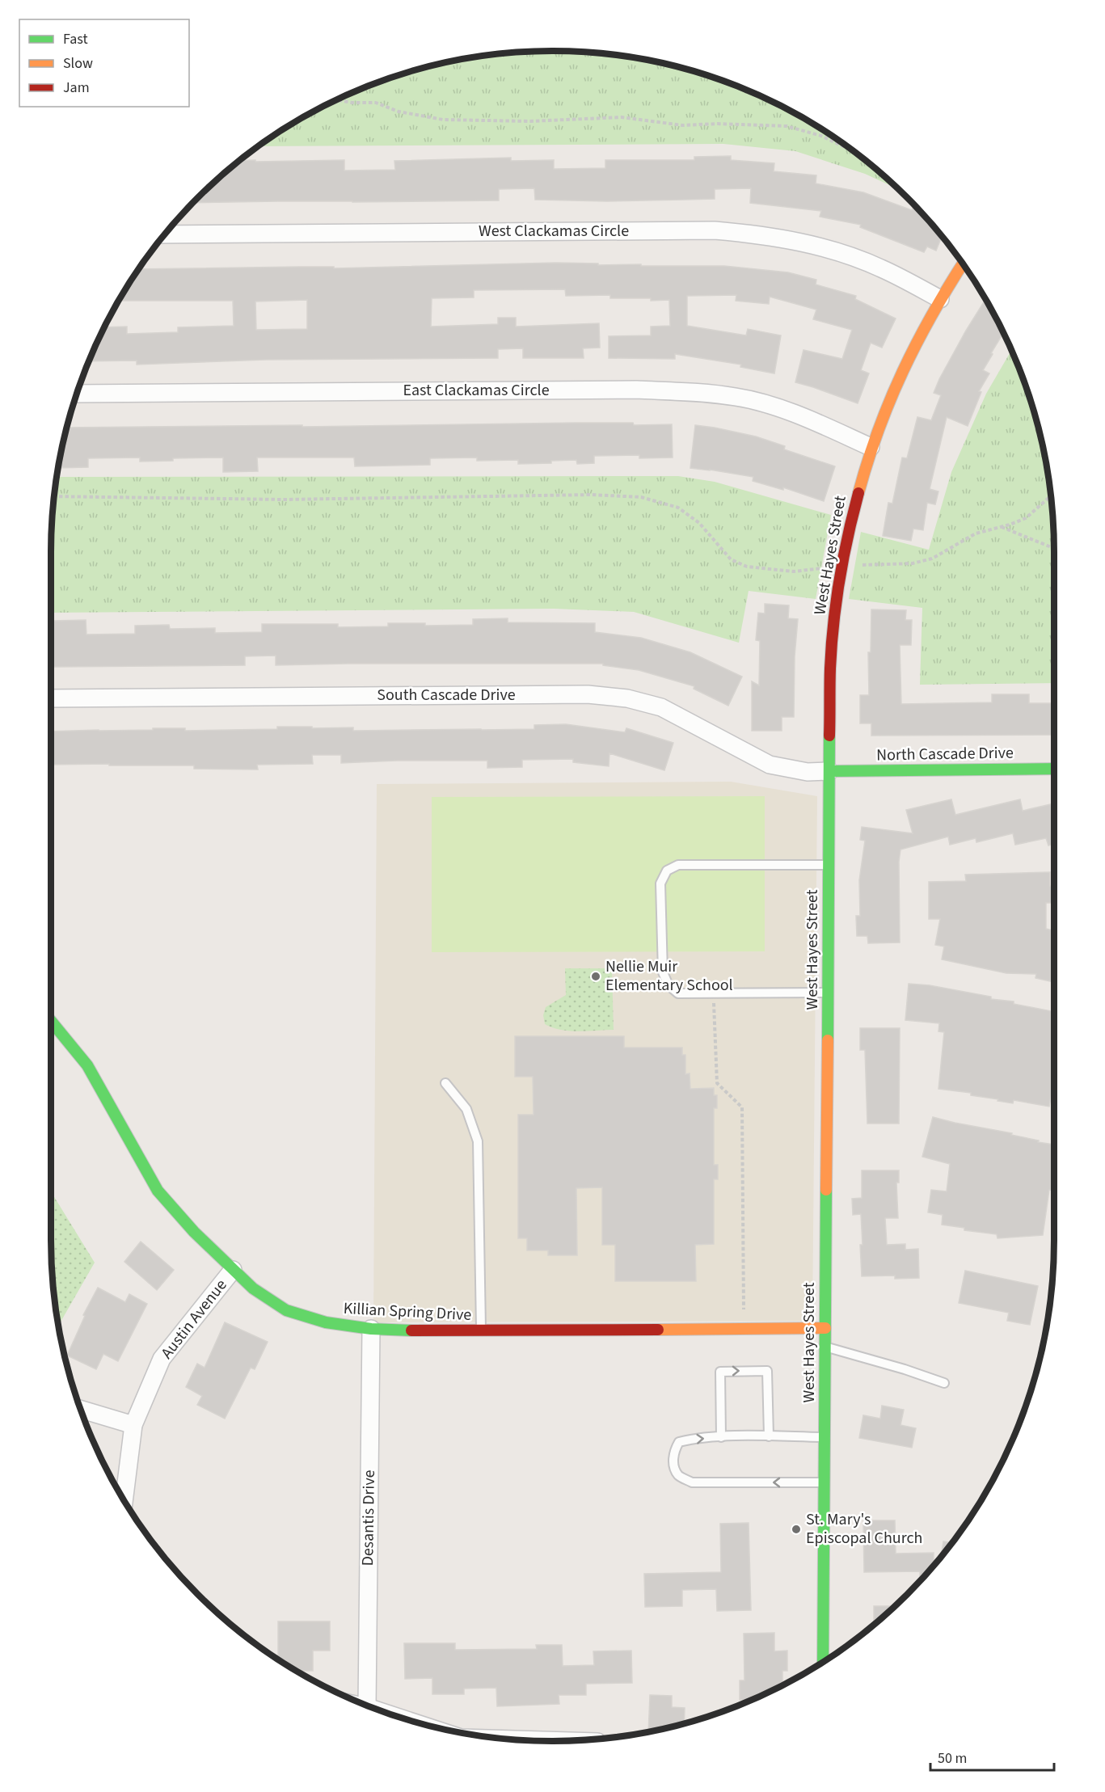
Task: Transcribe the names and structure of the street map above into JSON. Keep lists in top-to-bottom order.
{
  "streets": {
    "street": [
      "West Clackamas Circle",
      "East Clackamas Circle",
      "West Hayes Street",
      "South Cascade Drive",
      "North Cascade Drive",
      "Killian Spring Drive",
      "Austin Avenue",
      "Desantis Drive"
    ]
  },
  "crossings": [
    ["West Clackamas Circle", "West Hayes Street"],
    ["East Clackamas Circle", "West Hayes Street"],
    ["West Hayes Street", "South Cascade Drive"],
    ["West Hayes Street", "North Cascade Drive"],
    ["West Hayes Street", "Killian Spring Drive"],
    ["South Cascade Drive", "North Cascade Drive"],
    ["Killian Spring Drive", "Austin Avenue"],
    ["Killian Spring Drive", "Desantis Drive"]
  ],
  "places": ["Nellie Muir Elementary School", "St. Mary's Episcopal Church"],
  "legend": ["Fast", "Slow", "Jam"],
  "scale_bar": "50 m"
}
